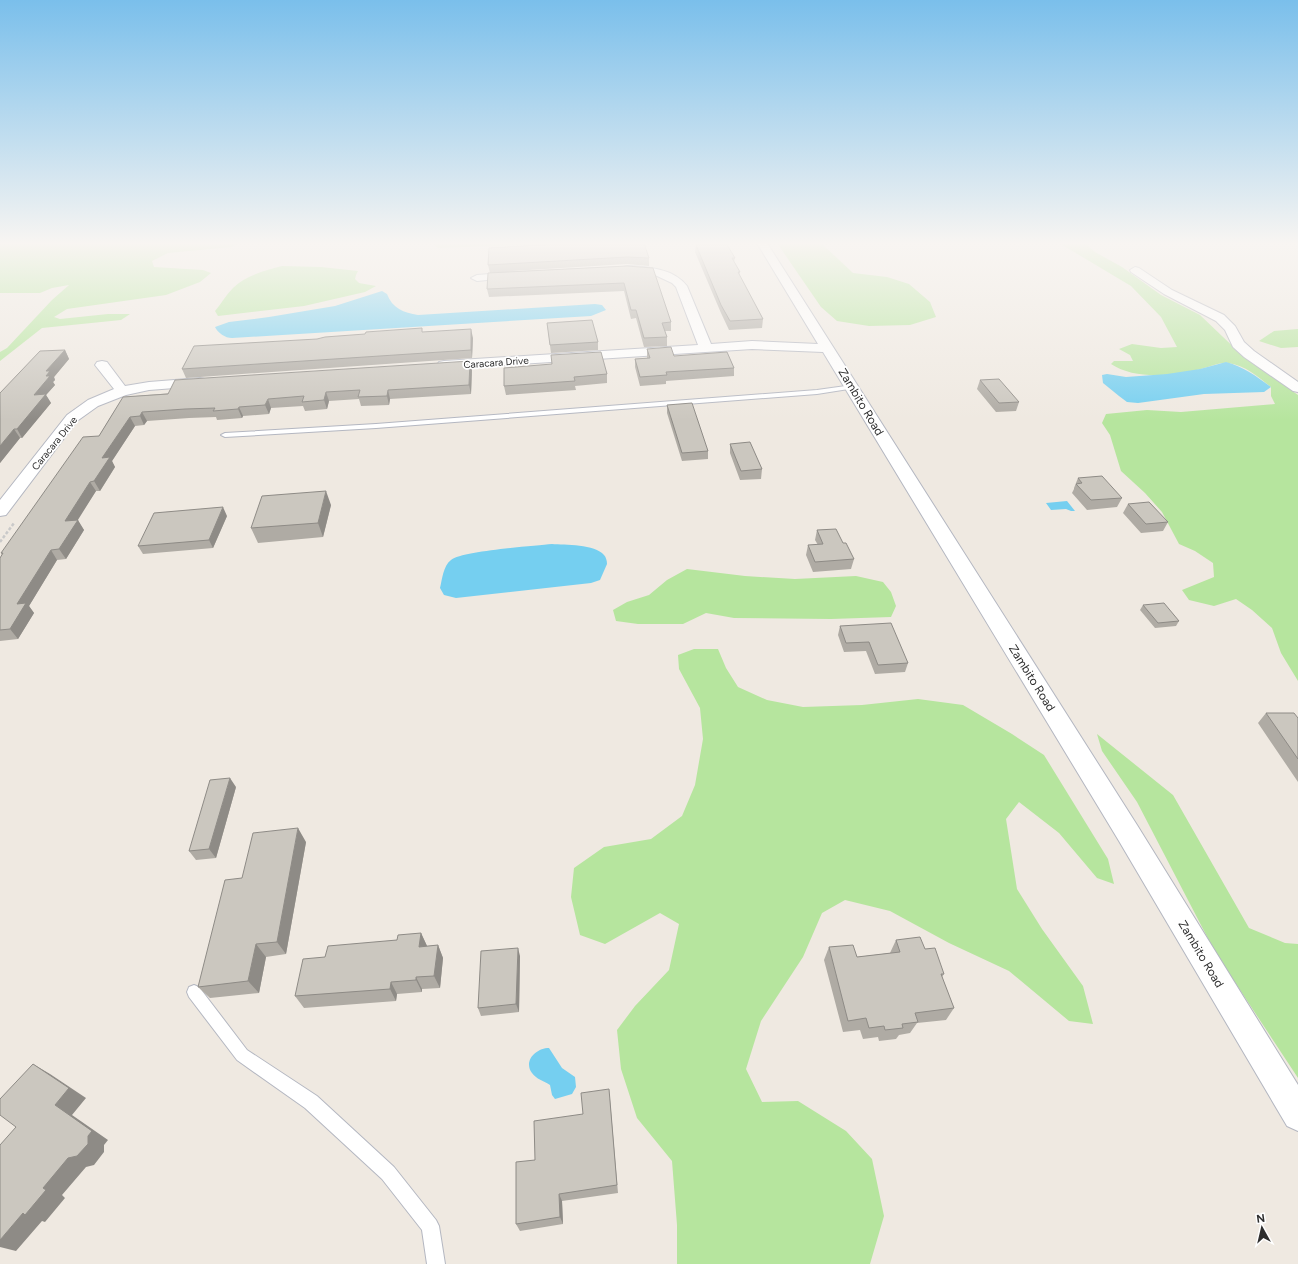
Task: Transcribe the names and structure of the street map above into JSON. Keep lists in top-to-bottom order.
{
  "streets": {
    "street": ["Caracara Drive", "Zambito Road"]
  },
  "crossings": [
    ["Caracara Drive", "Zambito Road"]
  ],
  "north": "top"
}
